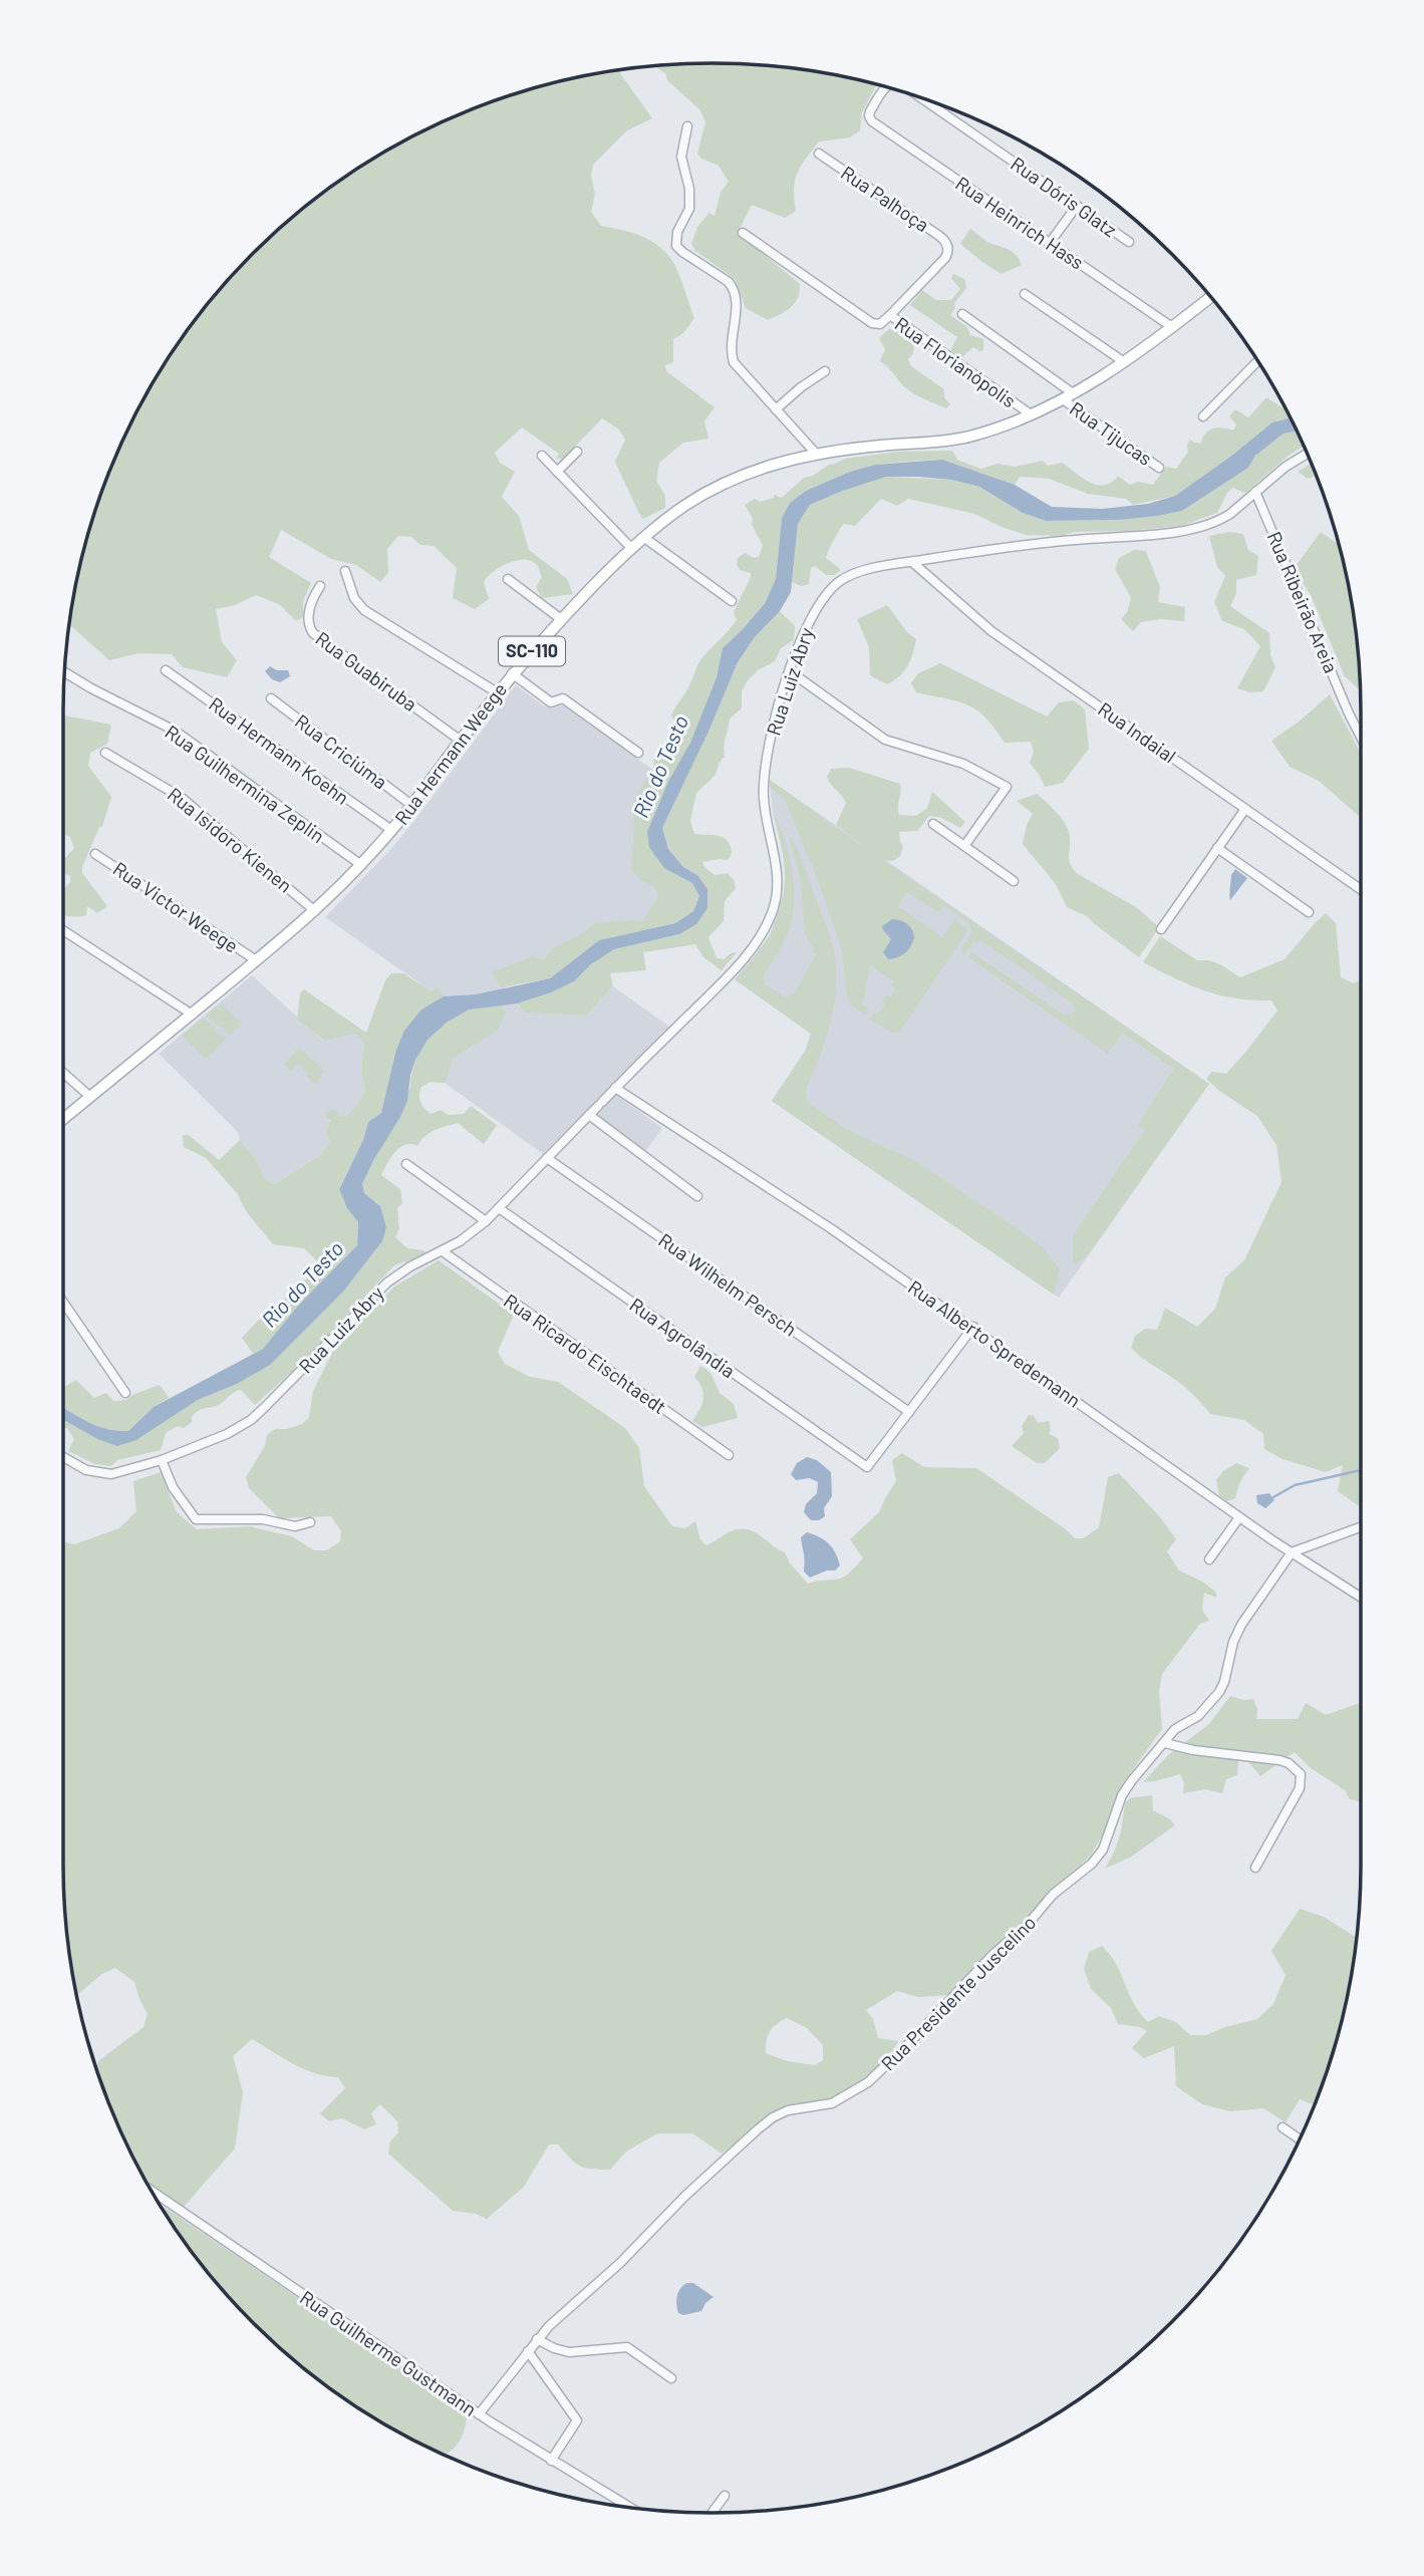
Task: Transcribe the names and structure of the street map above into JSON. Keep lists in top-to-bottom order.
{
  "streets": {
    "main road": ["SC-110", "Rua Hermann Weege"],
    "street": [
      "Rua Dóris Glatz",
      "Rua Palhoça",
      "Rua Heinrich Hass",
      "Rua Florianópolis",
      "Rua Tijucas",
      "Rua Ribeirão Areia",
      "Rua Guabiruba",
      "Rua Luiz Abry",
      "Rua Indaial",
      "Rua Hermann Koehn",
      "Rua Criciúma",
      "Rua Guilhermina Zeplin",
      "Rua Isidoro Kienen",
      "Rua Victor Weege",
      "Rua Wilhelm Persch",
      "Rua Agrolândia",
      "Rua Alberto Spredemann",
      "Rua Ricardo Eischtaedt",
      "Rua Presidente Juscelino",
      "Rua Guilherme Gustmann"
    ]
  },
  "crossings": [
    ["Rua Dóris Glatz", "Rua Heinrich Hass"],
    ["Rua Palhoça", "Rua Florianópolis"],
    ["Rua Heinrich Hass", "Rua Hermann Weege"],
    ["Rua Florianópolis", "Rua Hermann Weege"],
    ["Rua Tijucas", "Rua Hermann Weege"],
    ["Rua Ribeirão Areia", "Rua Luiz Abry"],
    ["Rua Guabiruba", "Rua Hermann Weege"],
    ["Rua Luiz Abry", "Rua Indaial"],
    ["Rua Luiz Abry", "Rua Wilhelm Persch"],
    ["Rua Luiz Abry", "Rua Agrolândia"],
    ["Rua Luiz Abry", "Rua Alberto Spredemann"],
    ["Rua Luiz Abry", "Rua Ricardo Eischtaedt"],
    ["Rua Hermann Koehn", "Rua Hermann Weege"],
    ["Rua Criciúma", "Rua Hermann Weege"],
    ["Rua Hermann Weege", "Rua Guilhermina Zeplin"],
    ["Rua Hermann Weege", "Rua Isidoro Kienen"],
    ["Rua Hermann Weege", "Rua Victor Weege"],
    ["Rua Wilhelm Persch", "Rua Agrolândia"],
    ["Rua Alberto Spredemann", "Rua Presidente Juscelino"],
    ["Rua Presidente Juscelino", "Rua Guilherme Gustmann"]
  ],
  "water": ["Rio do Testo"]
}
